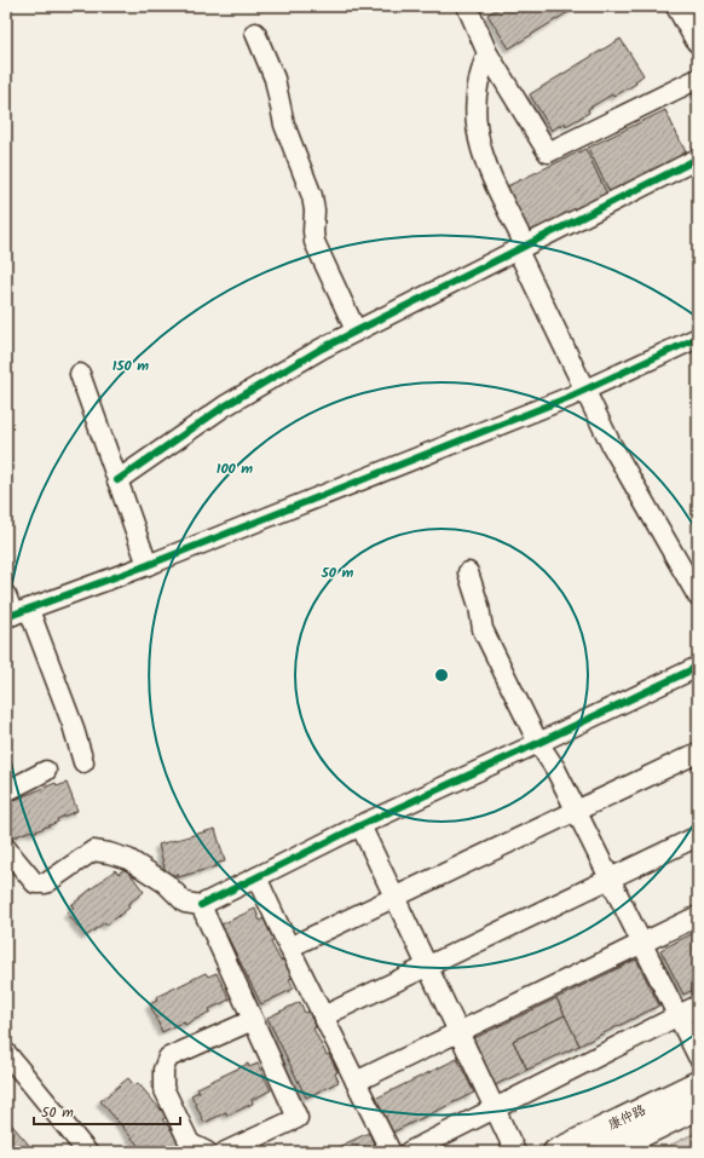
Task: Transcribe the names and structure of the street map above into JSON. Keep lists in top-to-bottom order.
{
  "streets": {
    "main road": ["康仲路"]
  },
  "scale_bar": "50 m",
  "rings": ["150 m", "100 m", "50 m"]
}
